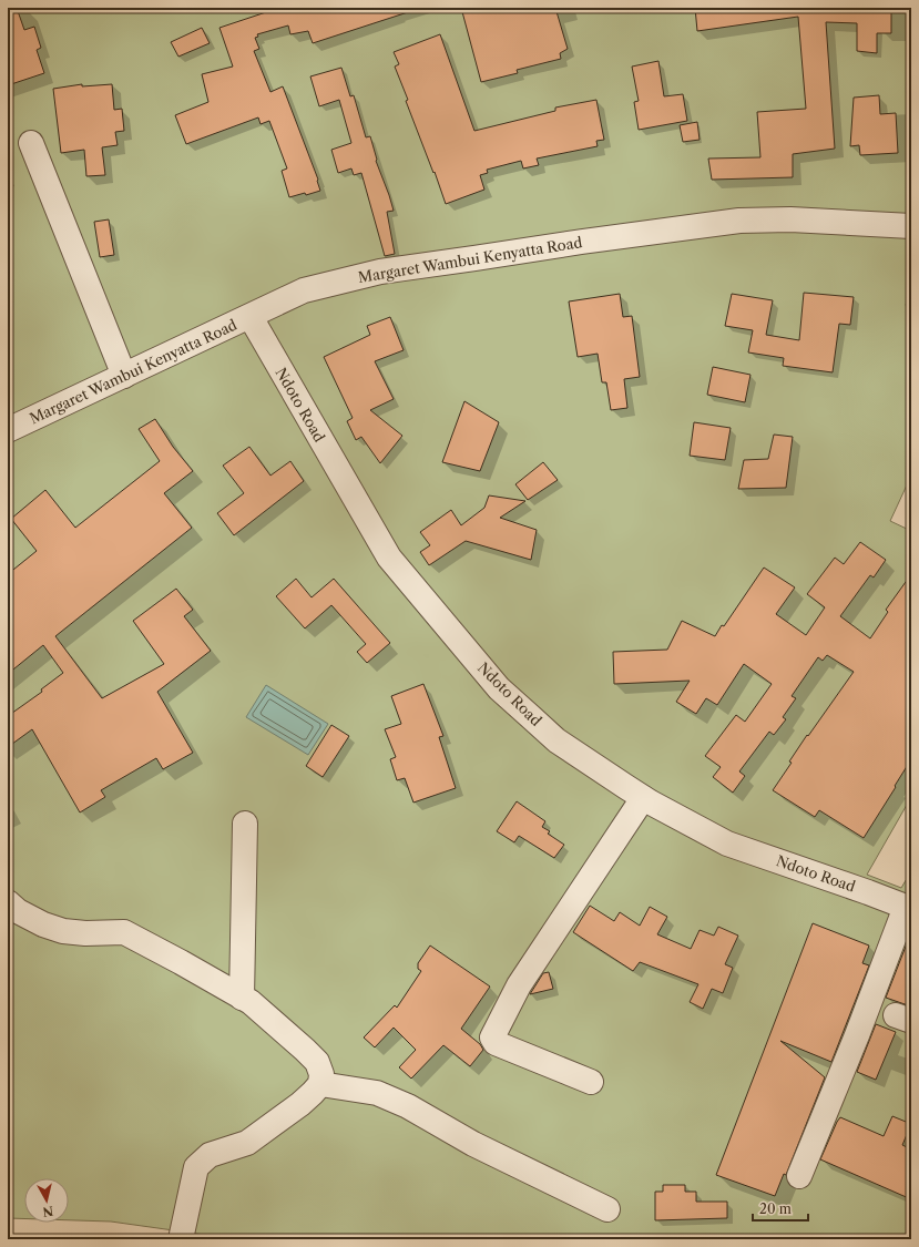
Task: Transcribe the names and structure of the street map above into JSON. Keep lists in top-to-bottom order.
{
  "streets": {
    "street": ["Margaret Wambui Kenyatta Road", "Ndoto Road"]
  },
  "crossings": [
    ["Margaret Wambui Kenyatta Road", "Ndoto Road"]
  ],
  "scale_bar": "20 m",
  "north": "bottom"
}
